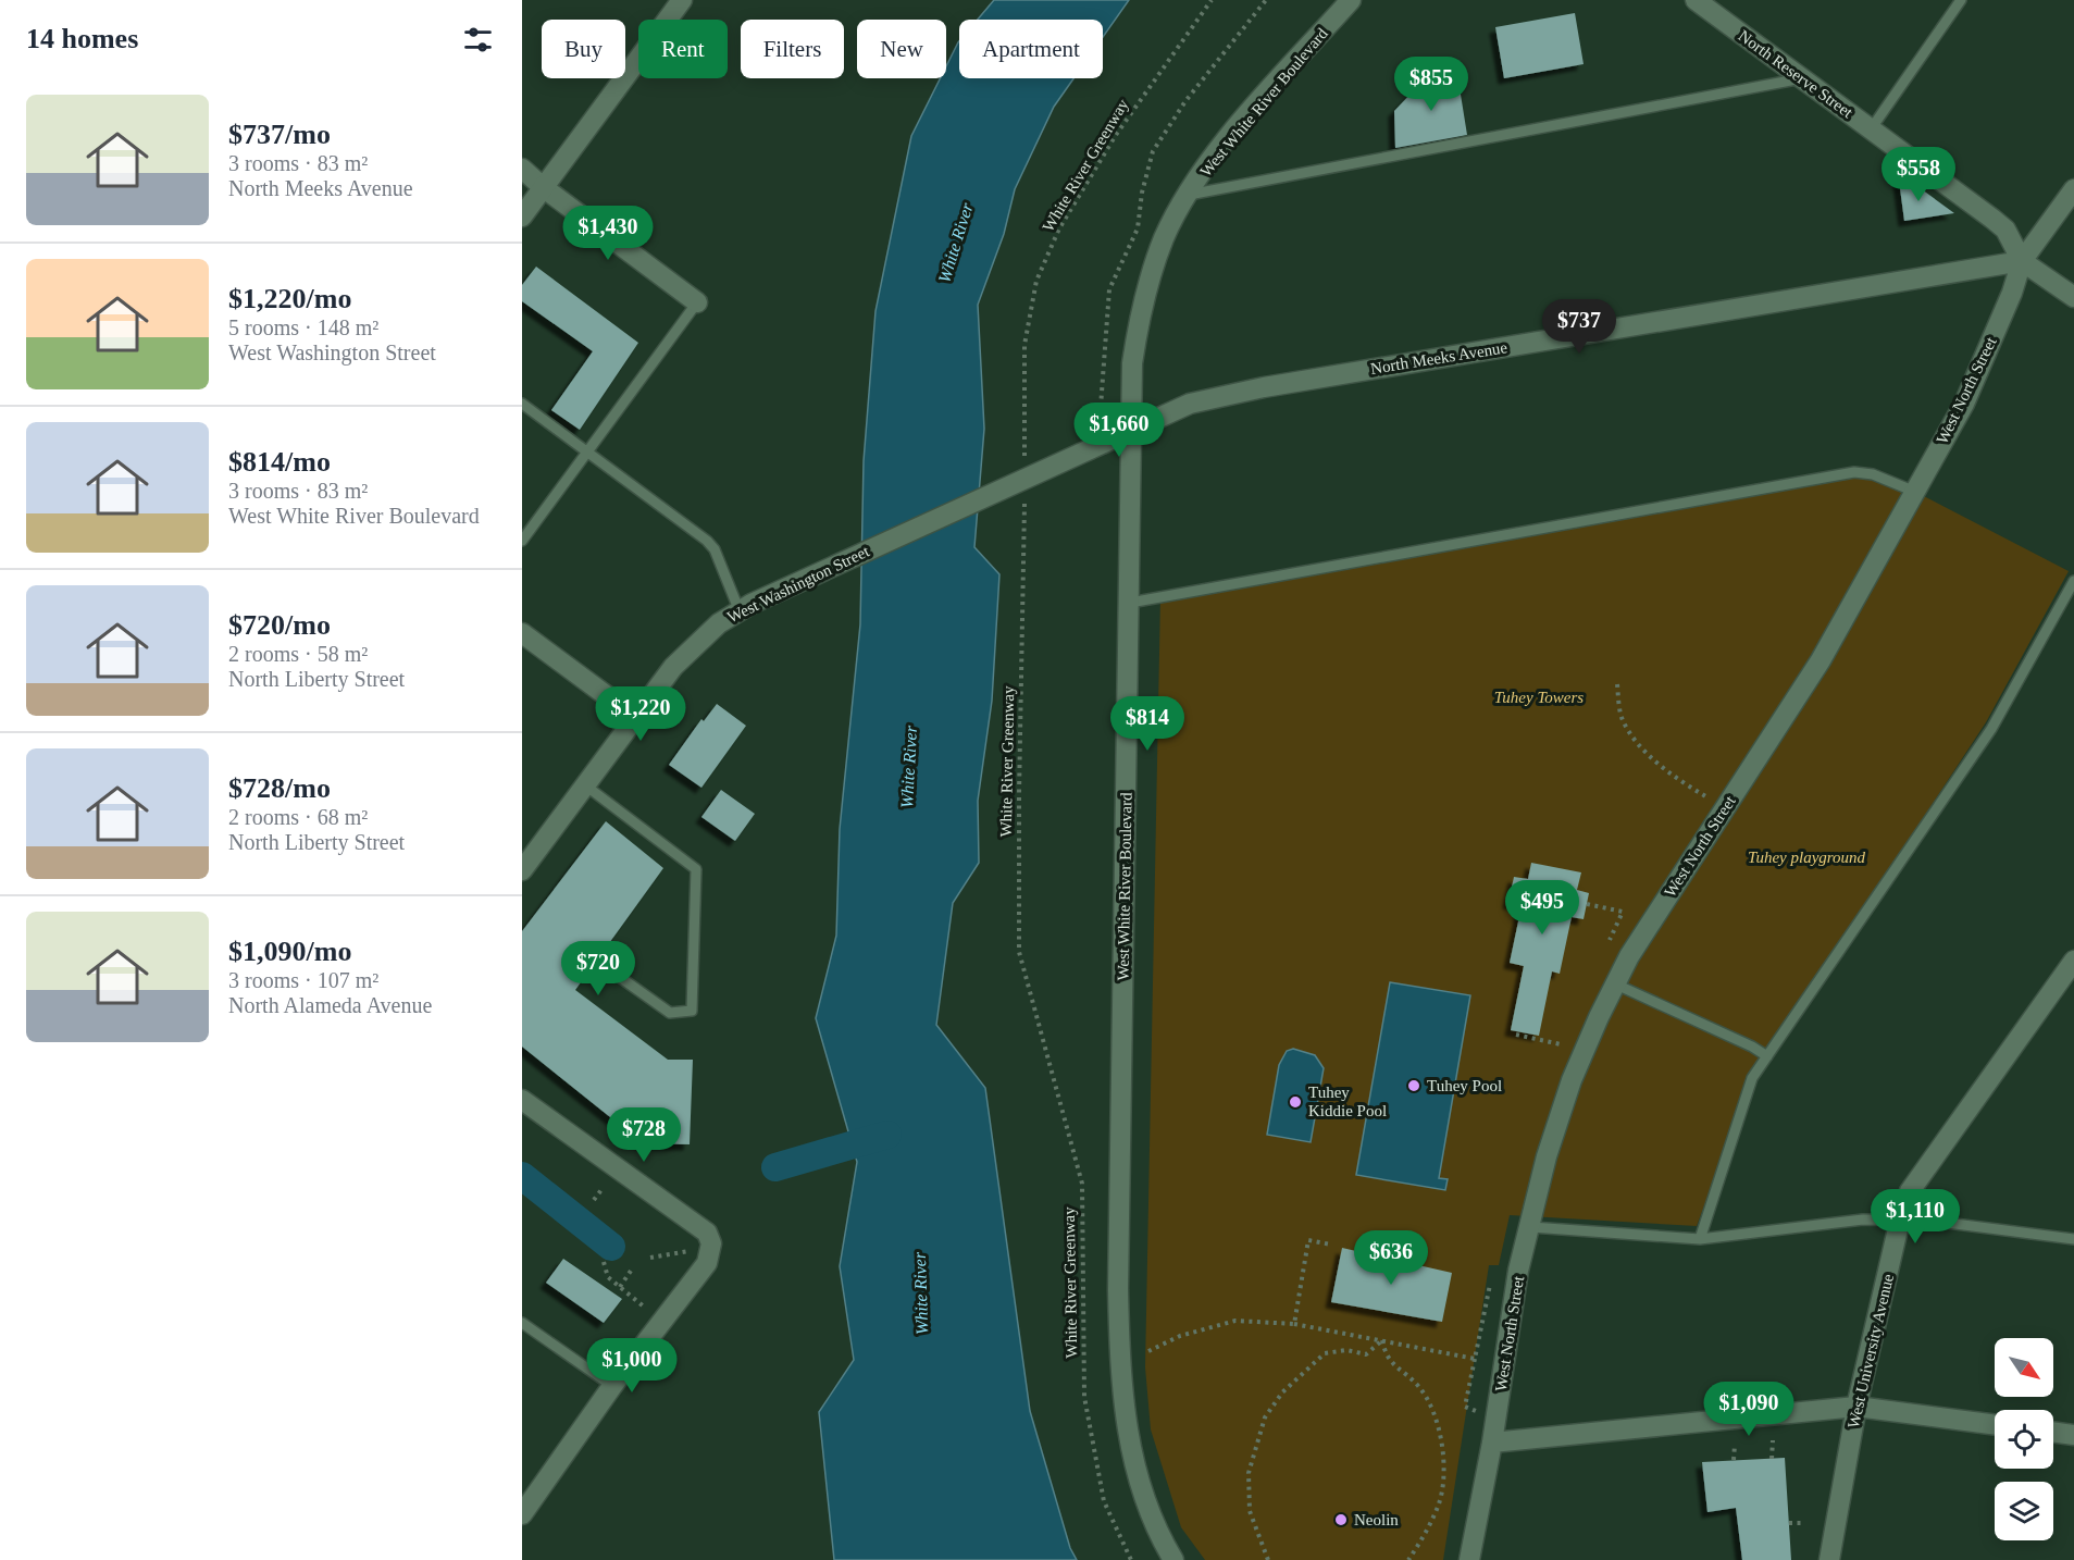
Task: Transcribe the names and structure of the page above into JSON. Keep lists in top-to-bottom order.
{
  "streets": {
    "street": [
      "North Reserve Street",
      "West White River Boulevard",
      "North Meeks Avenue",
      "West North Street",
      "West Washington Street",
      "West University Avenue"
    ],
    "path": ["White River Greenway"]
  },
  "crossings": [
    ["North Reserve Street", "North Meeks Avenue"],
    ["North Reserve Street", "West North Street"],
    ["West White River Boulevard", "North Meeks Avenue"],
    ["West White River Boulevard", "West Washington Street"],
    ["North Meeks Avenue", "West North Street"],
    ["North Meeks Avenue", "West Washington Street"]
  ],
  "water": ["White River"],
  "parks": ["Tuhey Towers", "Tuhey playground"],
  "places": ["Tuhey Pool", "Tuhey Kiddie Pool", "Neolin"],
  "north": "bottom right",
  "page": {
    "heading": "14 homes",
    "chip": [
      "Buy",
      "Rent",
      "Filters",
      "New",
      "Apartment"
    ],
    "price": [
      "$855",
      "$558",
      "$1,430",
      "$737",
      "$1,660",
      "$1,220",
      "$814",
      "$495",
      "$720",
      "$728",
      "$1,110",
      "$636",
      "$1,000",
      "$1,090"
    ],
    "list": [
      {
        "name": "$737/mo",
        "note": "3 rooms · 83 m² · North Meeks Avenue"
      },
      {
        "name": "$1,220/mo",
        "note": "5 rooms · 148 m² · West Washington Street"
      },
      {
        "name": "$814/mo",
        "note": "3 rooms · 83 m² · West White River Boulevard"
      },
      {
        "name": "$720/mo",
        "note": "2 rooms · 58 m² · North Liberty Street"
      },
      {
        "name": "$728/mo",
        "note": "2 rooms · 68 m² · North Liberty Street"
      },
      {
        "name": "$1,090/mo",
        "note": "3 rooms · 107 m² · North Alameda Avenue"
      }
    ]
  }
}
